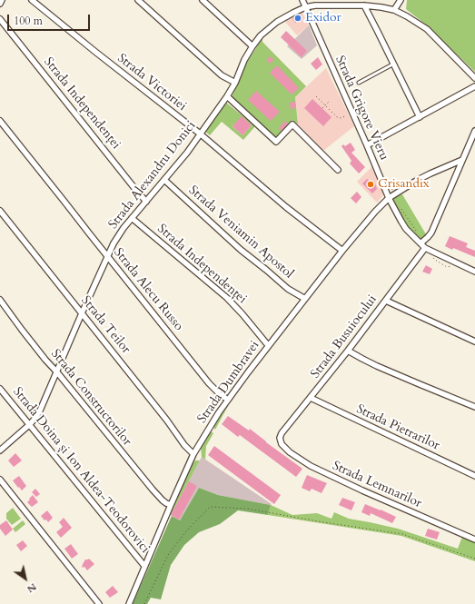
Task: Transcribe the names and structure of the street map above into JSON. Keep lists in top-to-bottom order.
{
  "streets": {
    "street": [
      "Strada Victoriei",
      "Strada Independenței",
      "Strada Grigore Vieru",
      "Strada Alexandru Donici",
      "Strada Veniamin Apostol",
      "Strada Independenţei",
      "Strada Alecu Russo",
      "Strada Teilor",
      "Strada Busuiocului",
      "Strada Dumbravei",
      "Strada Constructorilor",
      "Strada Pietrarilor",
      "Strada Doina și Ion Aldea-Teodorovici",
      "Strada Lemnarilor"
    ]
  },
  "crossings": [
    ["Strada Victoriei", "Strada Alexandru Donici"],
    ["Strada Victoriei", "Strada Dumbravei"],
    ["Strada Independenței", "Strada Alexandru Donici"],
    ["Strada Grigore Vieru", "Strada Alexandru Donici"],
    ["Strada Grigore Vieru", "Strada Busuiocului"],
    ["Strada Grigore Vieru", "Strada Dumbravei"],
    ["Strada Alexandru Donici", "Strada Veniamin Apostol"],
    ["Strada Alexandru Donici", "Strada Independenţei"],
    ["Strada Alexandru Donici", "Strada Alecu Russo"],
    ["Strada Alexandru Donici", "Strada Teilor"],
    ["Strada Alexandru Donici", "Strada Constructorilor"],
    ["Strada Alexandru Donici", "Strada Doina și Ion Aldea-Teodorovici"],
    ["Strada Veniamin Apostol", "Strada Dumbravei"],
    ["Strada Independenţei", "Strada Dumbravei"],
    ["Strada Alecu Russo", "Strada Dumbravei"],
    ["Strada Teilor", "Strada Dumbravei"],
    ["Strada Busuiocului", "Strada Pietrarilor"],
    ["Strada Busuiocului", "Strada Lemnarilor"],
    ["Strada Dumbravei", "Strada Constructorilor"],
    ["Strada Dumbravei", "Strada Doina și Ion Aldea-Teodorovici"]
  ],
  "places": ["Exidor", "Crisandix"],
  "scale_bar": "100 m",
  "north": "bottom right"
}
